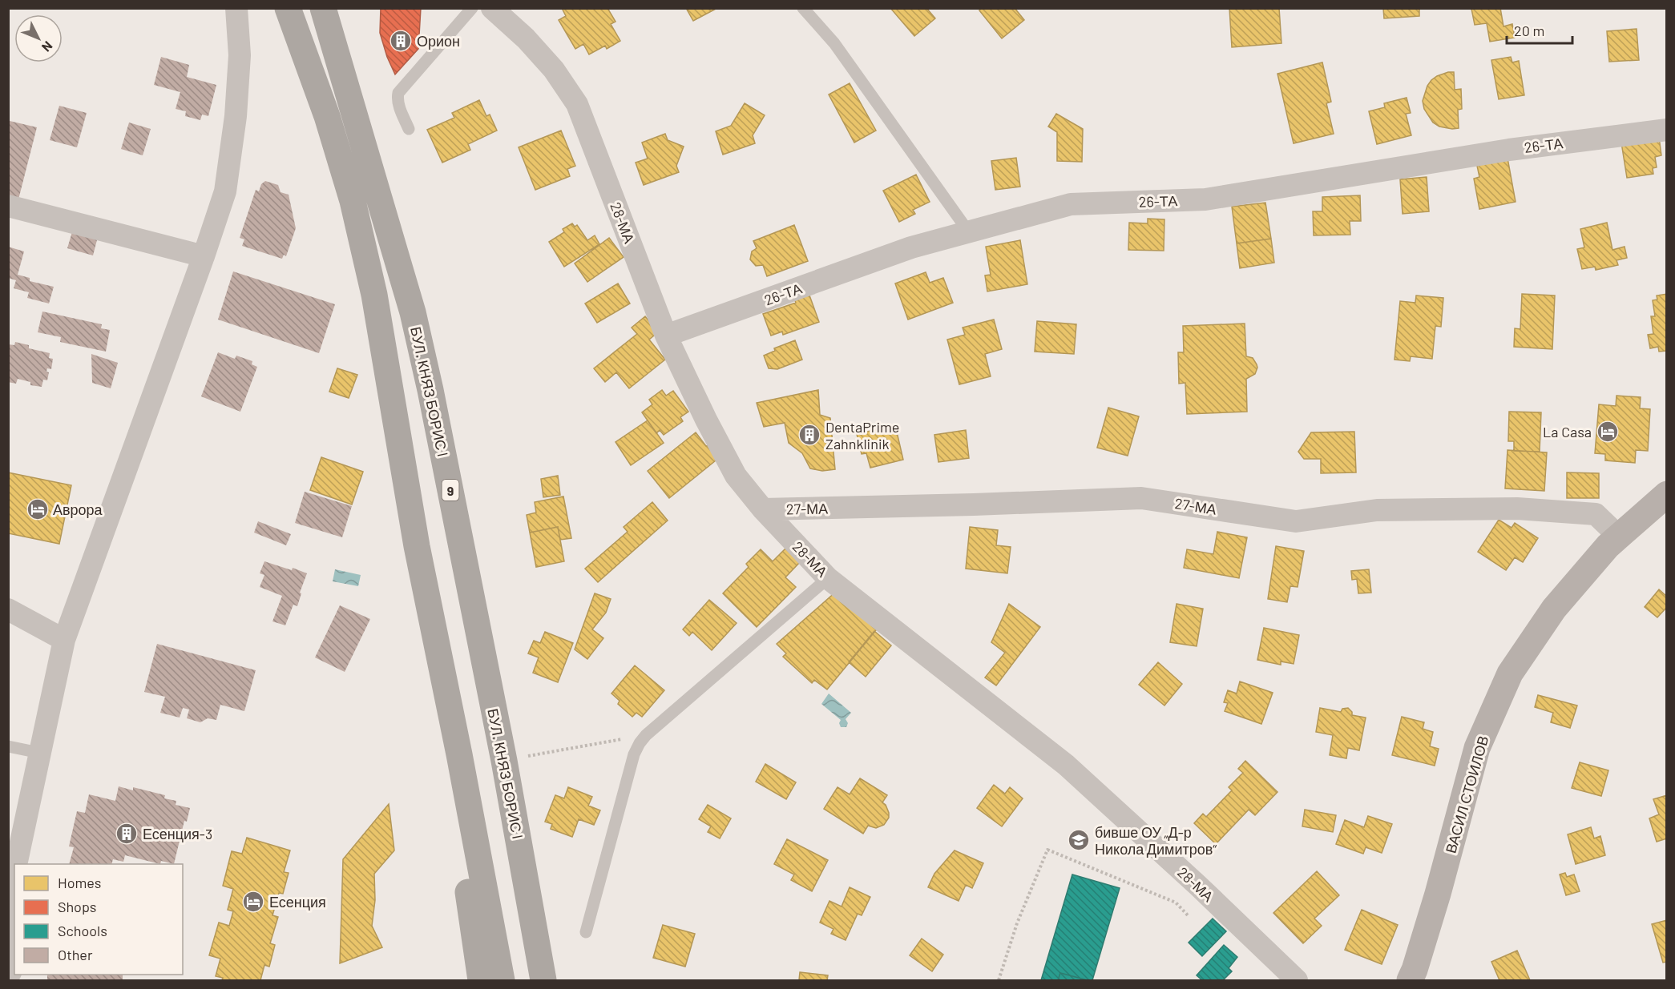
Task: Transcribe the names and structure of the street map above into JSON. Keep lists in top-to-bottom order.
{
  "streets": {
    "highway": ["БУЛ. КНЯЗ БОРИС I", "9"],
    "street": [
      "26-ТА",
      "28-МА",
      "27-МА",
      "ВАСИЛ СТОИЛОВ"
    ]
  },
  "crossings": [
    ["26-ТА", "28-МА"],
    ["28-МА", "27-МА"],
    ["27-МА", "ВАСИЛ СТОИЛОВ"]
  ],
  "places": {
    "building": ["Орион", "DentaPrime Zahnklinik", "Есенция-3"],
    "hotel": ["La Casa", "Аврора", "Есенция"],
    "school or university": ["бивше ОУ „Д-р Никола Димитров“"]
  },
  "legend": [
    "Homes",
    "Shops",
    "Schools",
    "Other"
  ],
  "scale_bar": "20 m",
  "north": "bottom right"
}
